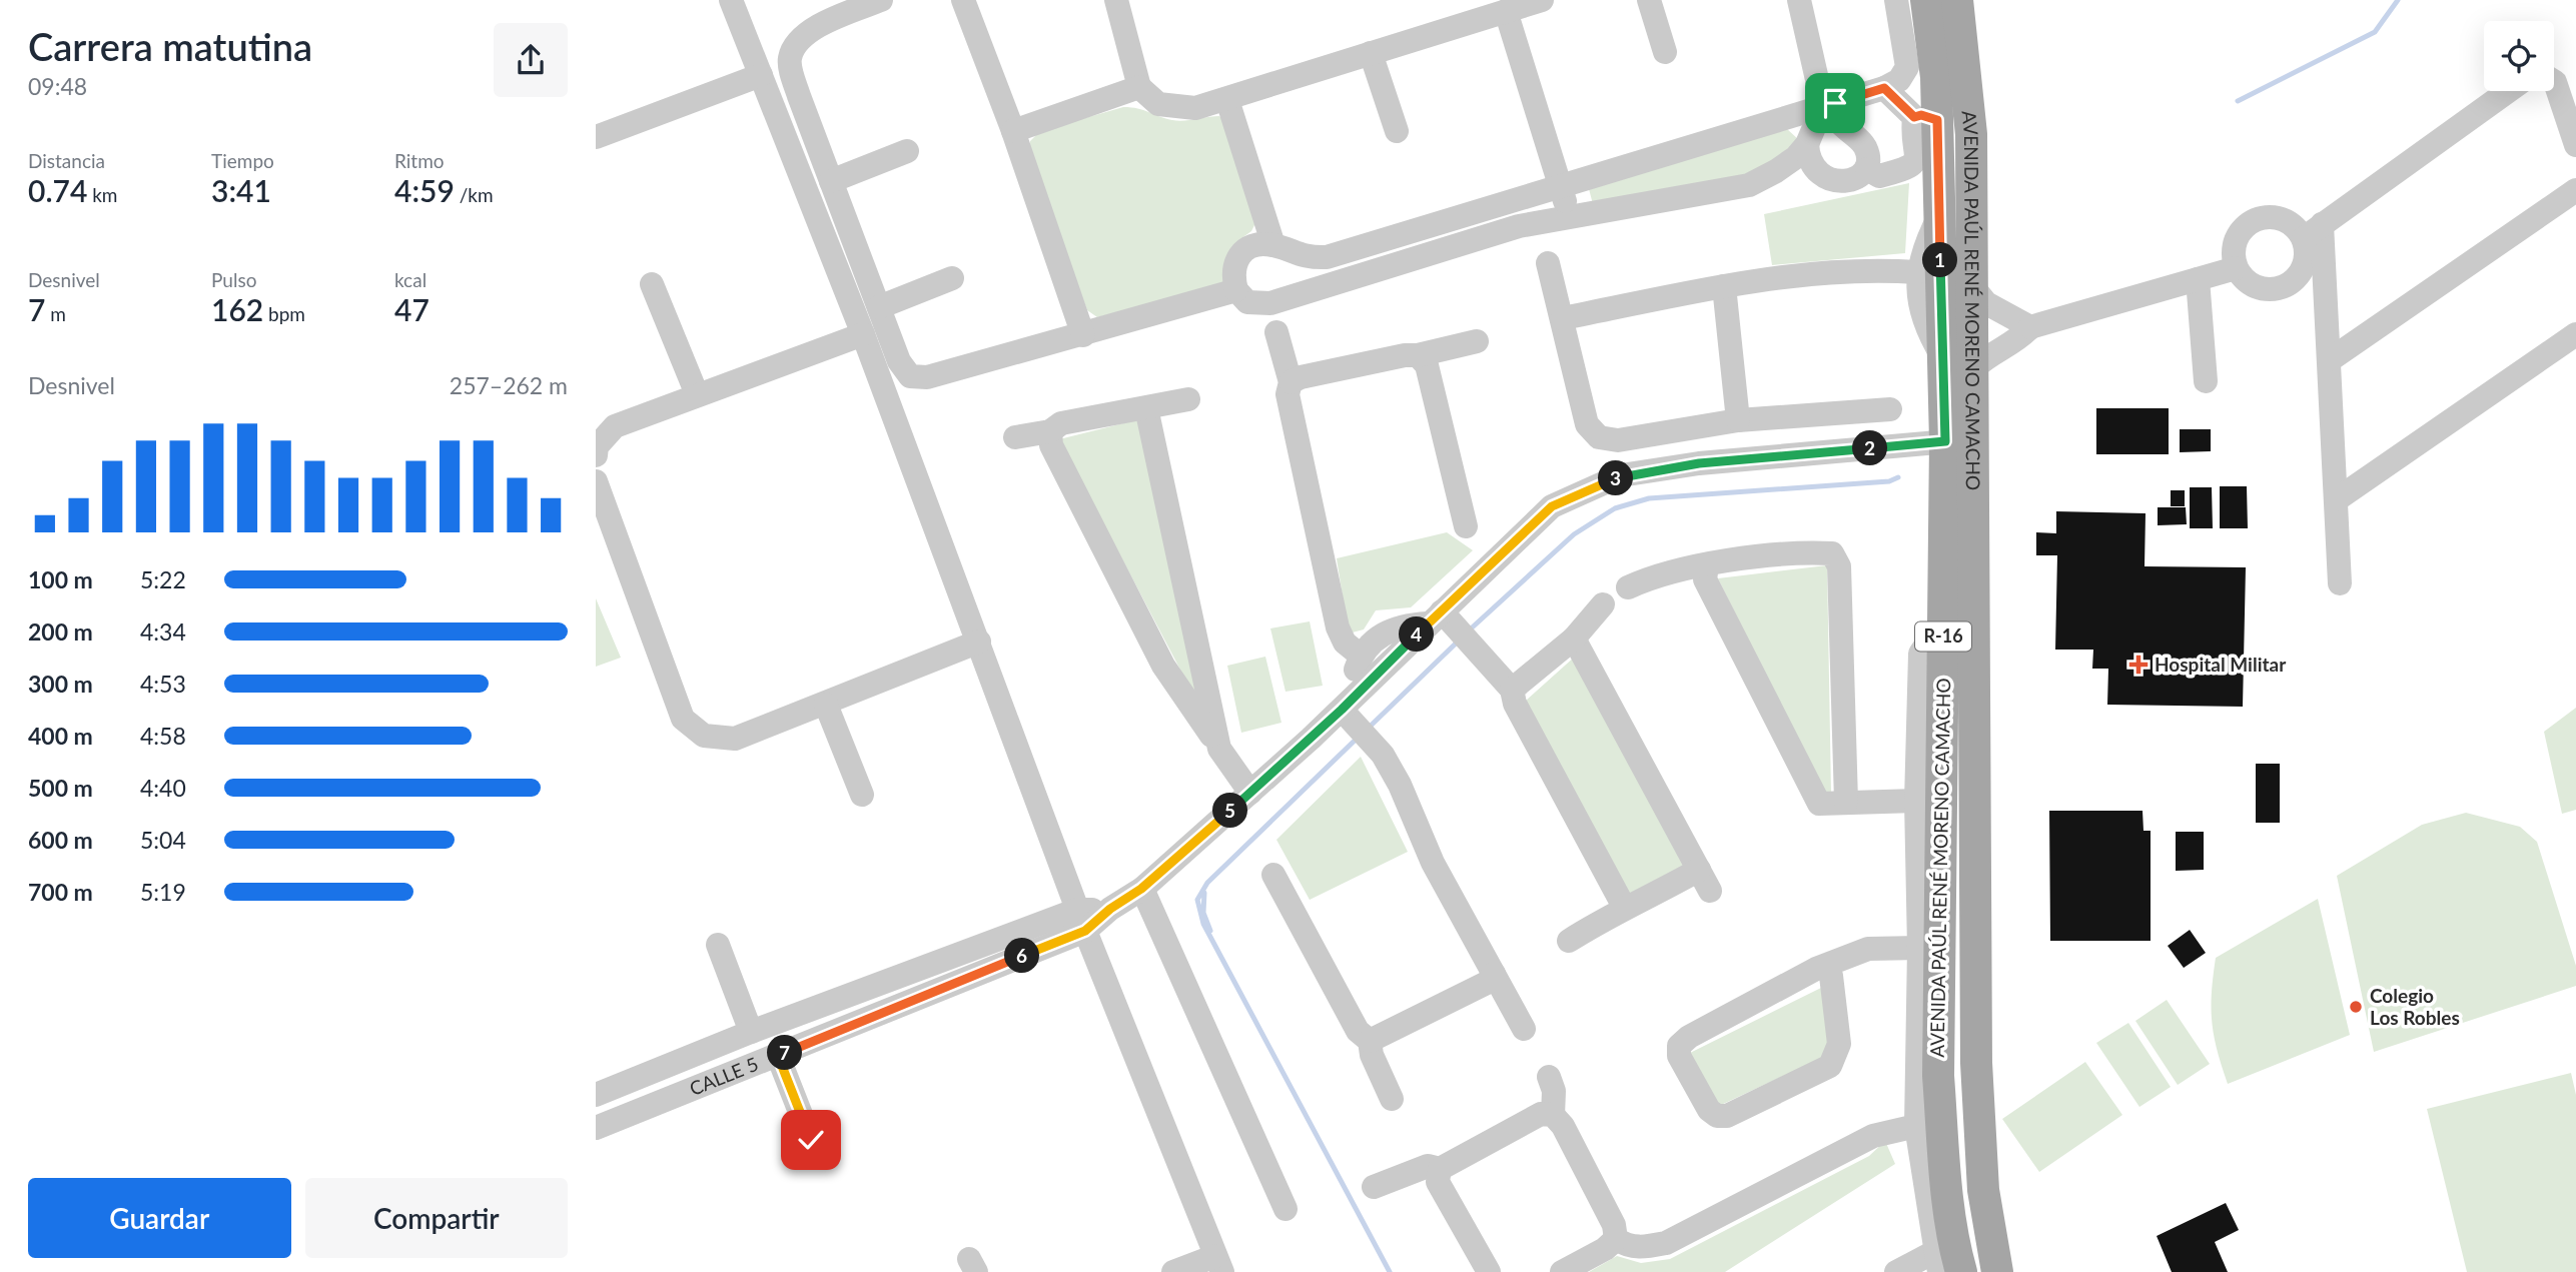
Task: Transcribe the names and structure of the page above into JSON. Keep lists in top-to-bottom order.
{
  "streets": {
    "main road": ["AVENIDA PAÚL RENÉ MORENO CAMACHO", "R-16"],
    "street": ["CALLE 5"]
  },
  "places": {
    "health": ["Hospital Militar"],
    "other": ["Colegio Los Robles"]
  },
  "page": {
    "heading": ["Carrera matutina", "09:48"],
    "stats": [
      ["Distancia", "0.74 km"],
      ["Tiempo", "3:41"],
      ["Ritmo", "4:59 /km"],
      ["Desnivel", "7 m"],
      ["Pulso", "162 bpm"],
      ["kcal", "47"]
    ],
    "pins": [
      "1",
      "2",
      "3",
      "4",
      "5",
      "6",
      "7"
    ],
    "chart": ["Desnivel", "257–262 m"],
    "list": [
      {
        "name": "100 m",
        "note": "5:22"
      },
      {
        "name": "200 m",
        "note": "4:34"
      },
      {
        "name": "300 m",
        "note": "4:53"
      },
      {
        "name": "400 m",
        "note": "4:58"
      },
      {
        "name": "500 m",
        "note": "4:40"
      },
      {
        "name": "600 m",
        "note": "5:04"
      },
      {
        "name": "700 m",
        "note": "5:19"
      }
    ],
    "buttons": ["Guardar", "Compartir"]
  }
}
